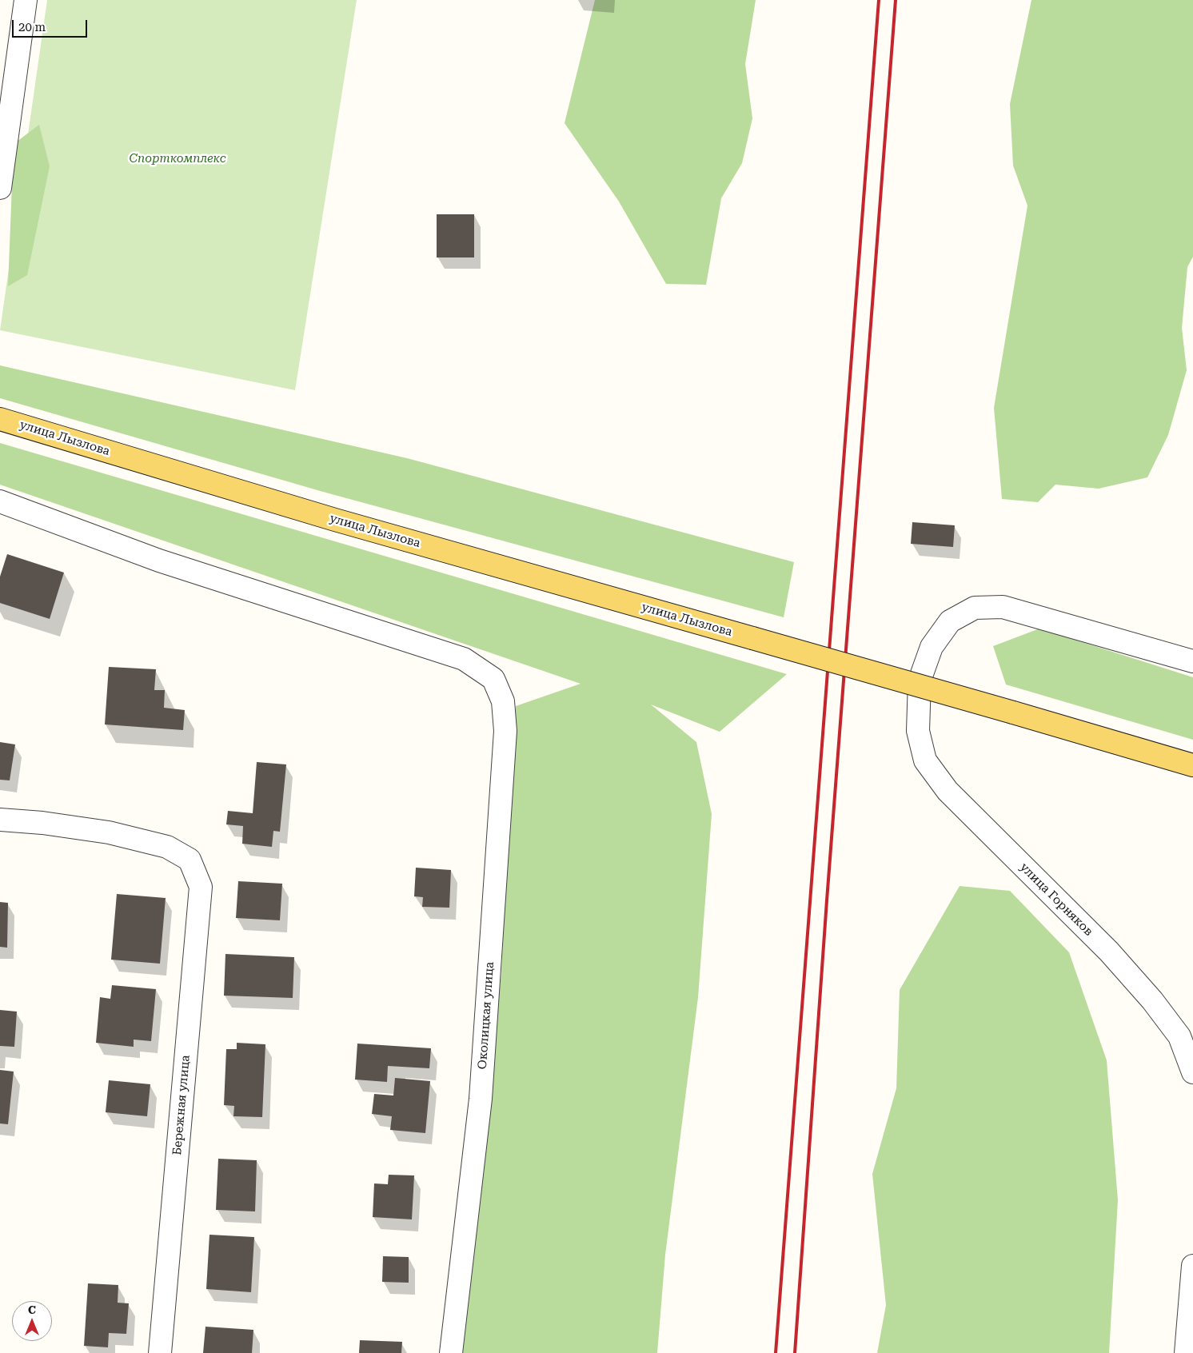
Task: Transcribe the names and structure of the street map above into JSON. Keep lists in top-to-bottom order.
{
  "streets": {
    "main road": ["улица Лызлова"],
    "street": ["улица Горняков", "Околицкая улица", "Бережная улица"]
  },
  "parks": ["Спорткомплекс"],
  "scale_bar": "20 m",
  "north": "top"
}
